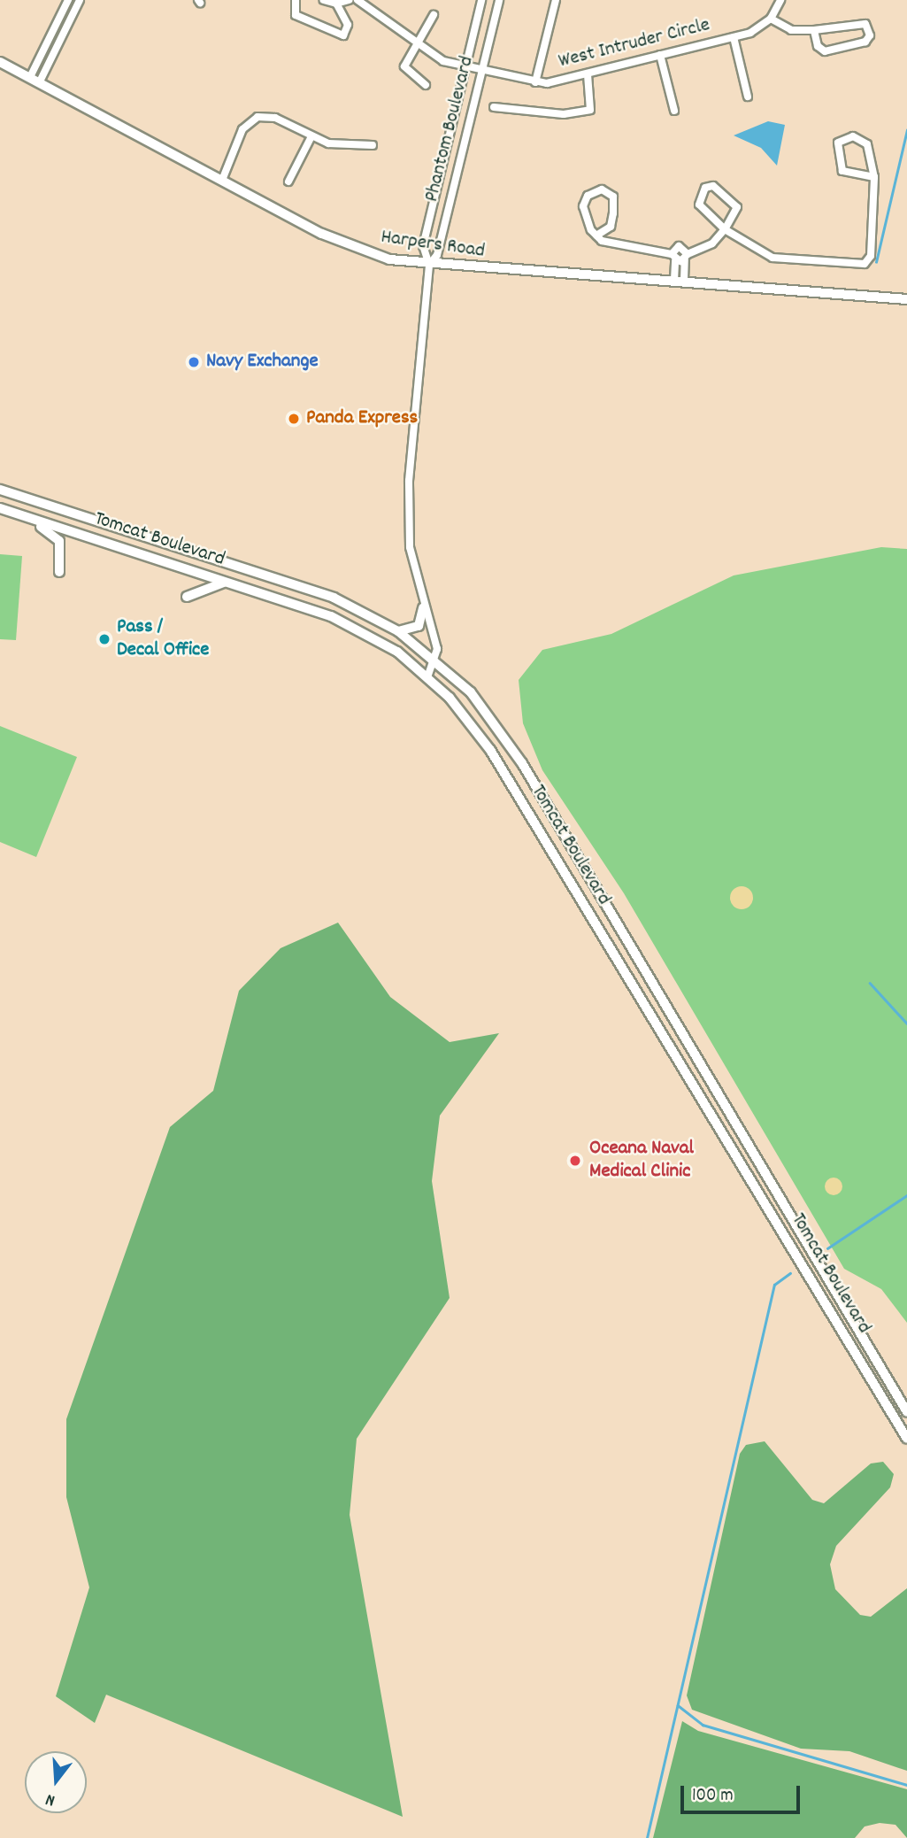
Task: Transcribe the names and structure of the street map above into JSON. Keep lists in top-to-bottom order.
{
  "streets": {
    "main road": ["Tomcat Boulevard"],
    "street": ["West Intruder Circle", "Phantom Boulevard", "Harpers Road"]
  },
  "crossings": [
    ["West Intruder Circle", "Phantom Boulevard"],
    ["Phantom Boulevard", "Harpers Road"],
    ["Phantom Boulevard", "Tomcat Boulevard"]
  ],
  "places": [
    "Navy Exchange",
    "Panda Express",
    "Pass / Decal Office",
    "Oceana Naval Medical Clinic"
  ],
  "scale_bar": "100 m",
  "north": "bottom"
}
